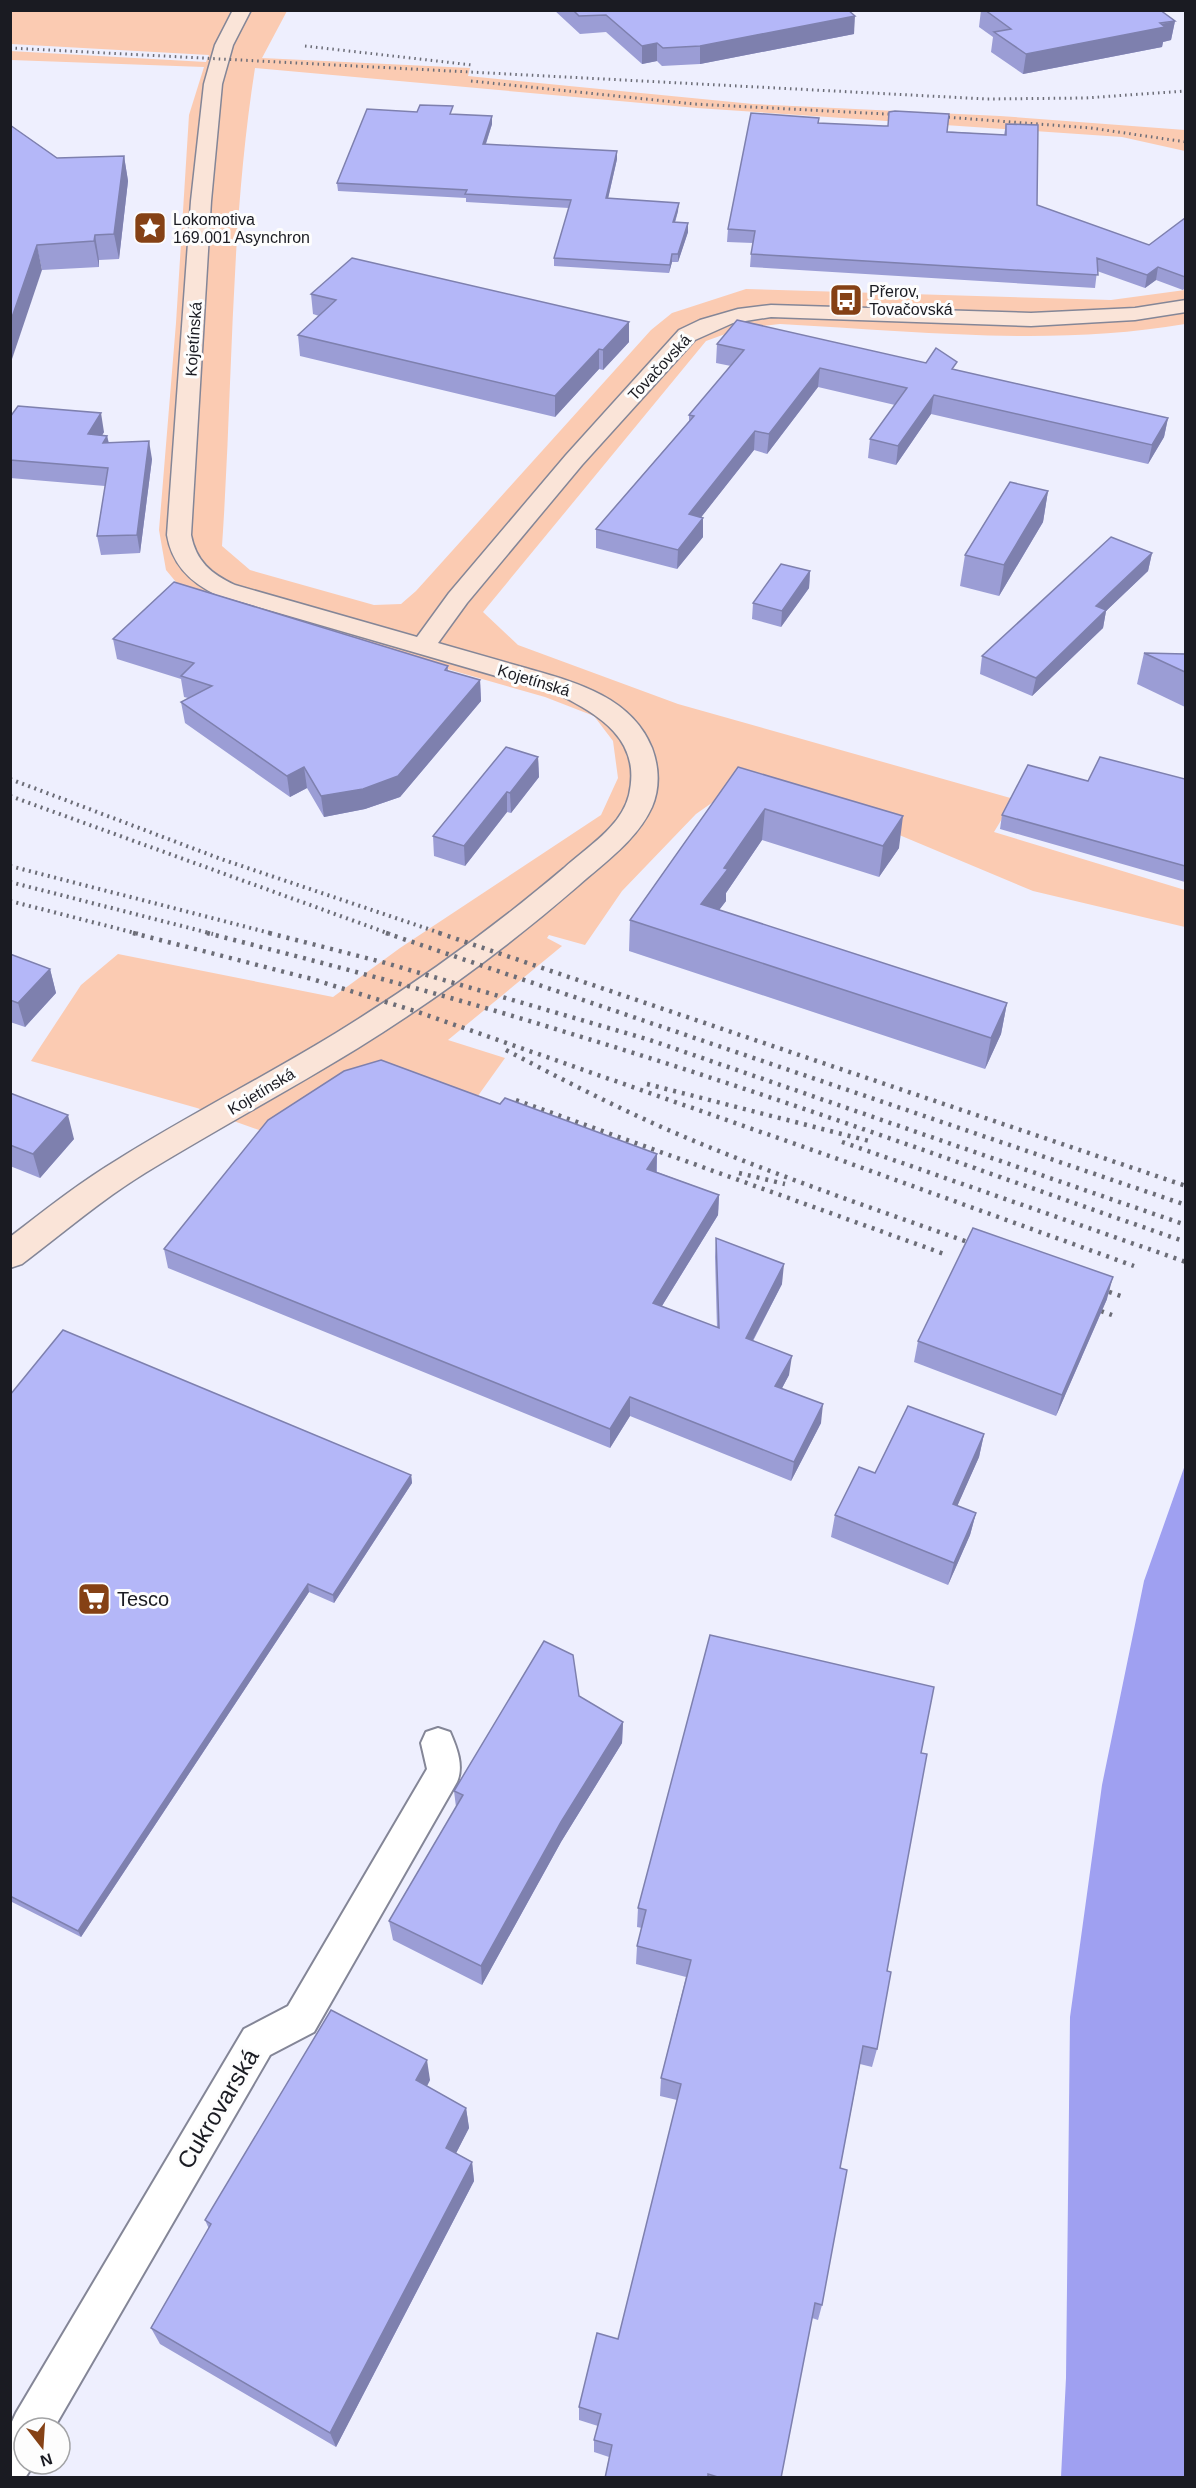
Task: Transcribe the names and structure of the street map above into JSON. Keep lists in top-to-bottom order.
{
  "streets": {
    "main road": ["Kojetínská", "Tovačovská"],
    "street": ["Cukrovarská"]
  },
  "crossings": [
    ["Kojetínská", "Tovačovská"]
  ],
  "places": {
    "place": ["Lokomotiva 169.001 Asynchron"],
    "bus stop": ["Přerov, Tovačovská"],
    "supermarket": ["Tesco"]
  },
  "north": "bottom"
}
